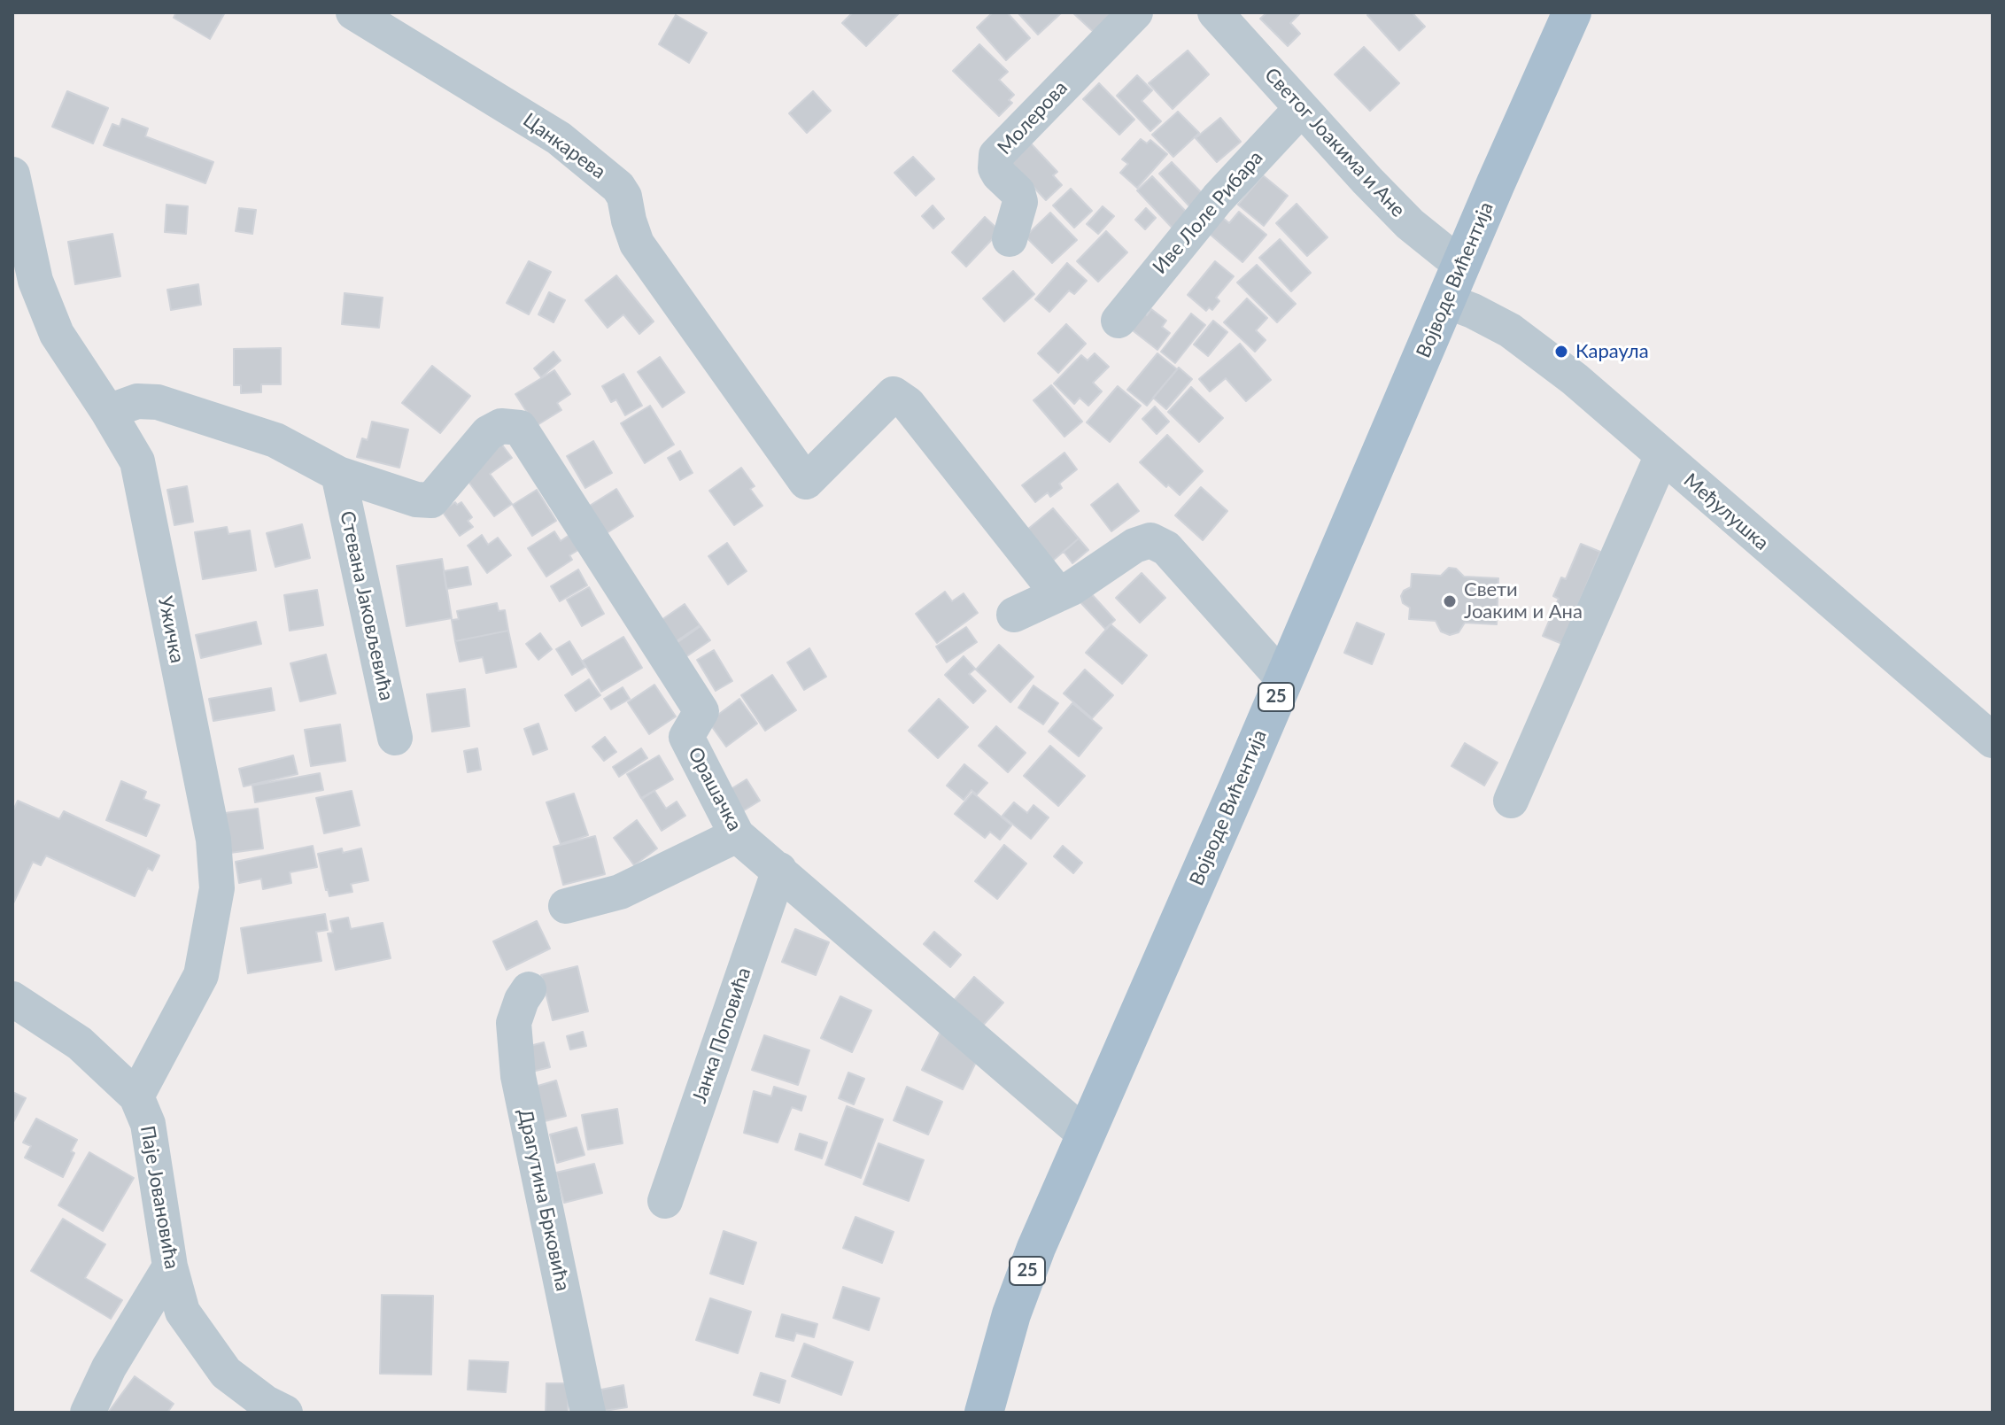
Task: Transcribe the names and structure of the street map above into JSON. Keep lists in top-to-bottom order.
{
  "streets": {
    "main road": ["Војводе Вићентија", "25"],
    "street": [
      "Молерова",
      "Светог Јоакима и Ане",
      "Цанкарева",
      "Иве Лоле Рибара",
      "Међулушка",
      "Стевана Јаковљевића",
      "Ужичка",
      "Орашачка",
      "Јанка Поповића",
      "Паје Јовановића",
      "Драгутина Брковића"
    ]
  },
  "crossings": [
    ["Светог Јоакима и Ане", "Иве Лоле Рибара"],
    ["Светог Јоакима и Ане", "Војводе Вићентија"],
    ["Војводе Вићентија", "Међулушка"],
    ["Војводе Вићентија", "Орашачка"],
    ["Стевана Јаковљевића", "Орашачка"],
    ["Ужичка", "Паје Јовановића"],
    ["Орашачка", "Јанка Поповића"]
  ],
  "places": ["Караула", "Свети Јоаким и Ана"]
}
